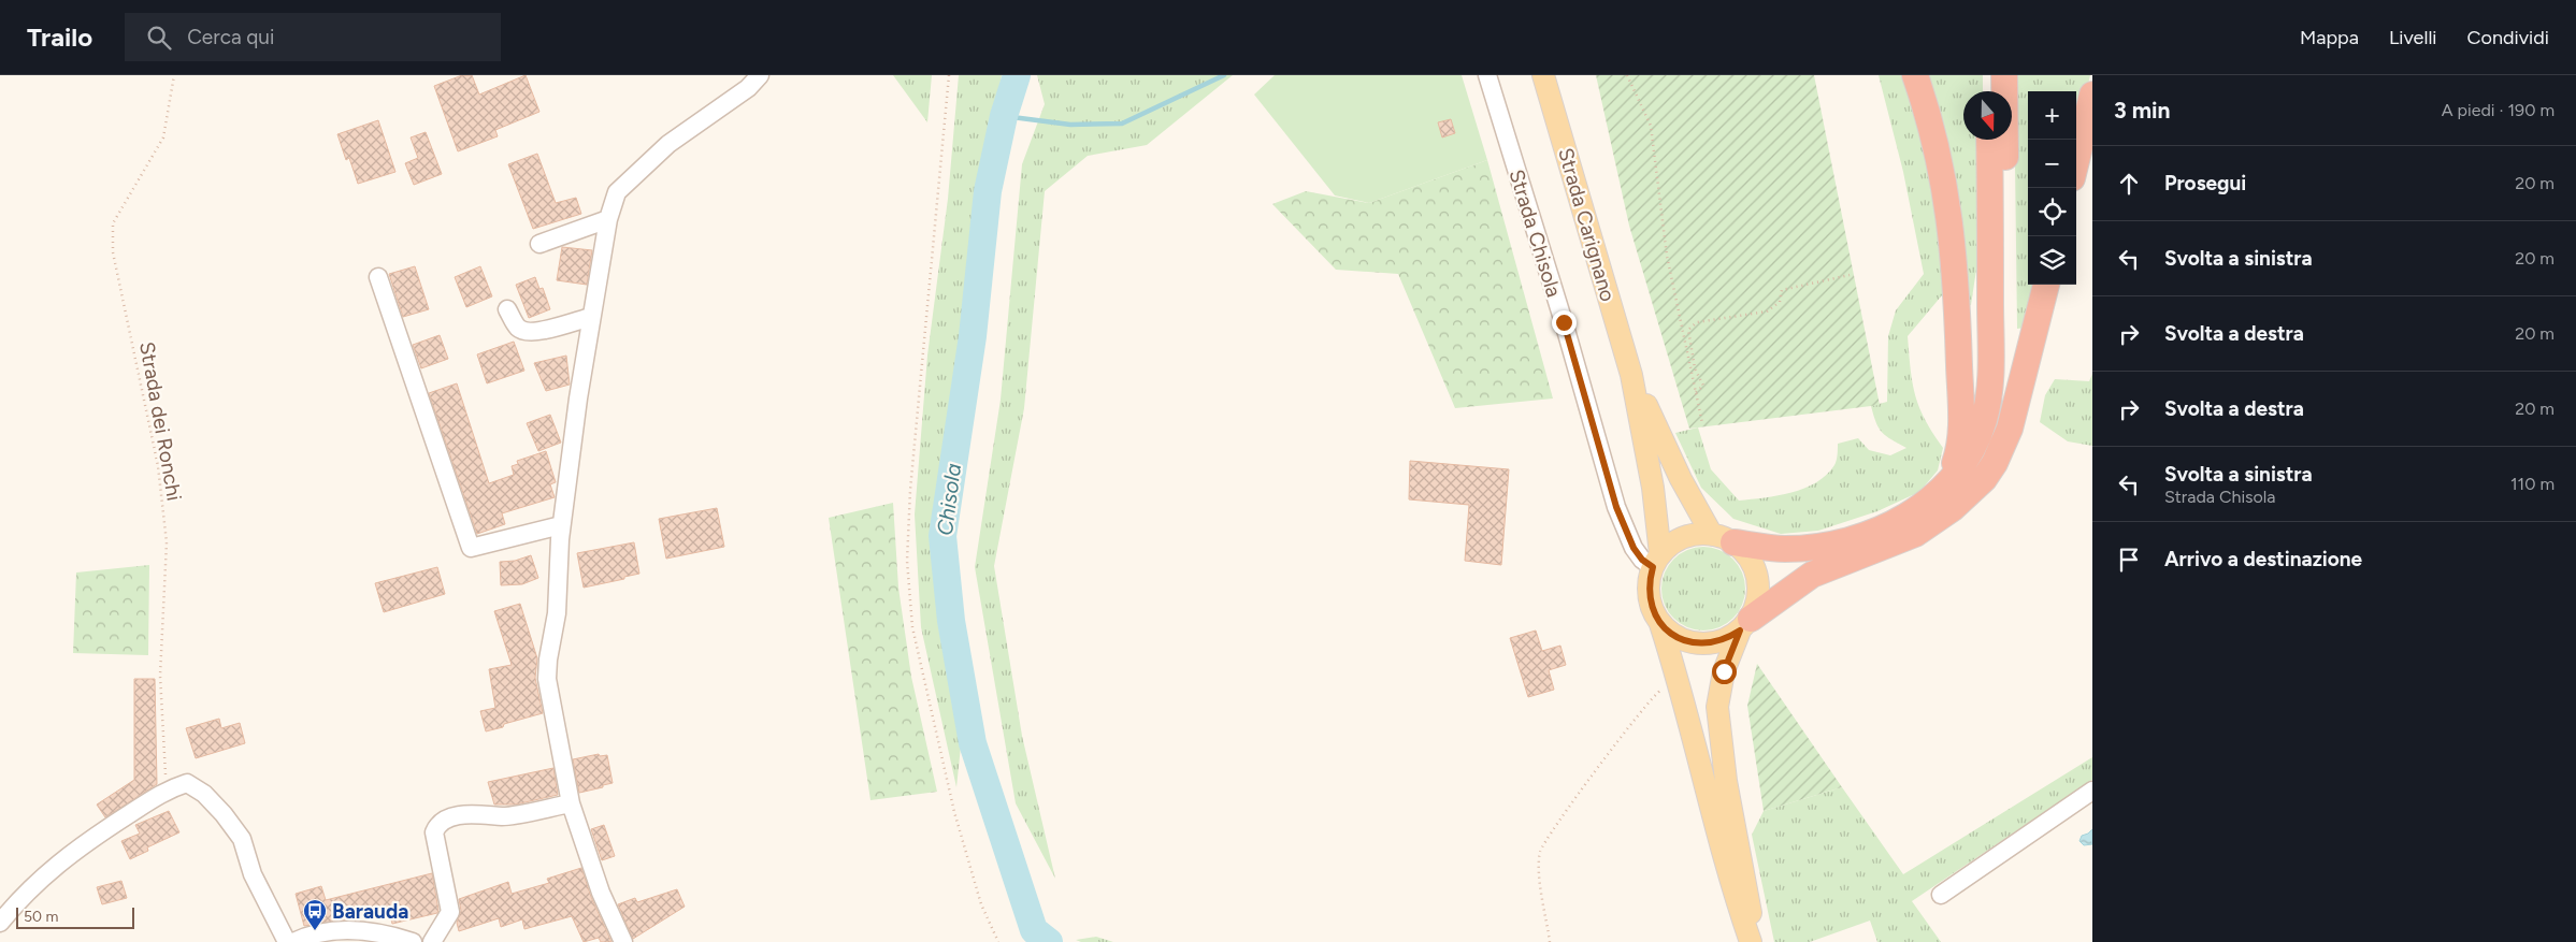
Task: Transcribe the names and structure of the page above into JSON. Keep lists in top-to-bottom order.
{
  "streets": {
    "main road": ["Strada Carignano"],
    "street": ["Strada Chisola"],
    "path": ["Strada dei Ronchi"]
  },
  "water": ["Chisola"],
  "places": {
    "bus stop": ["Barauda"]
  },
  "scale_bar": "50 m",
  "north": "bottom",
  "page": {
    "header": "Trailo",
    "search": "Cerca qui",
    "nav": ["Mappa", "Livelli", "Condividi"],
    "heading": ["3 min", "A piedi · 190 m"],
    "map_buttons": ["+", "−"],
    "list": [
      ["Prosegui", "20 m"],
      ["Svolta a sinistra", "20 m"],
      ["Svolta a destra", "20 m"],
      ["Svolta a destra", "20 m"],
      ["Svolta a sinistra", "Strada Chisola", "110 m"],
      "Arrivo a destinazione"
    ],
    "scale": "50 m"
  }
}
